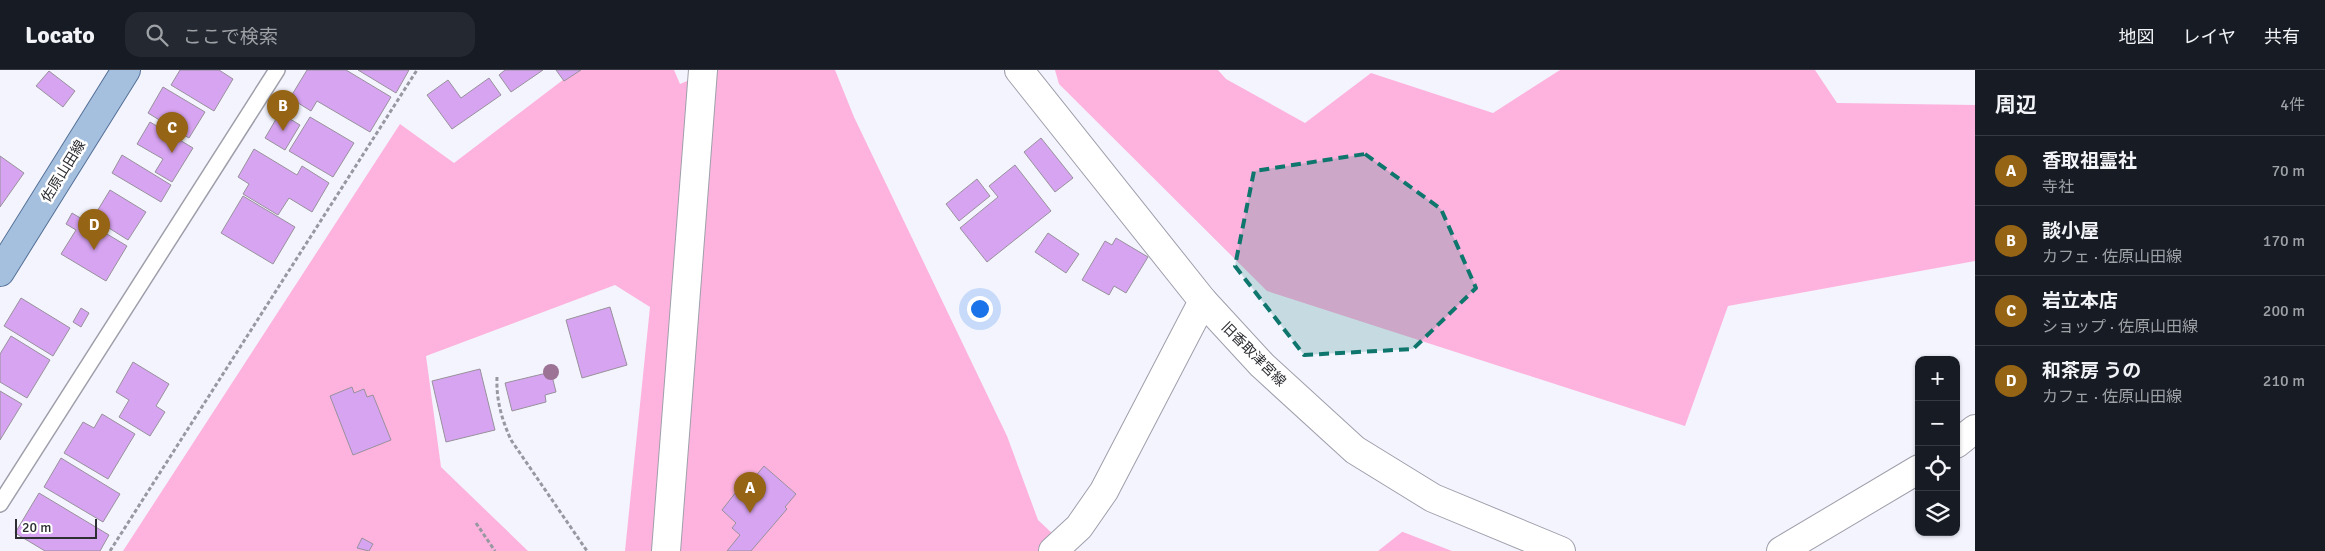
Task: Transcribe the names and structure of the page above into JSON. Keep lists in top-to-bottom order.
{
  "streets": {
    "main road": ["佐原山田線"],
    "street": ["旧香取津宮線"]
  },
  "scale_bar": "20 m",
  "page": {
    "header": "Locato",
    "search": "ここで検索",
    "nav": ["地図", "レイヤ", "共有"],
    "heading": ["周辺", "4件"],
    "pins": [
      "B",
      "C",
      "D",
      "A"
    ],
    "list": [
      {
        "mark": "A",
        "name": "香取祖霊社",
        "note": "寺社",
        "value": "70 m"
      },
      {
        "mark": "B",
        "name": "談小屋",
        "note": "カフェ · 佐原山田線",
        "value": "170 m"
      },
      {
        "mark": "C",
        "name": "岩立本店",
        "note": "ショップ · 佐原山田線",
        "value": "200 m"
      },
      {
        "mark": "D",
        "name": "和茶房 うの",
        "note": "カフェ · 佐原山田線",
        "value": "210 m"
      }
    ],
    "map_buttons": ["+", "−"],
    "scale": "20 m"
  }
}
